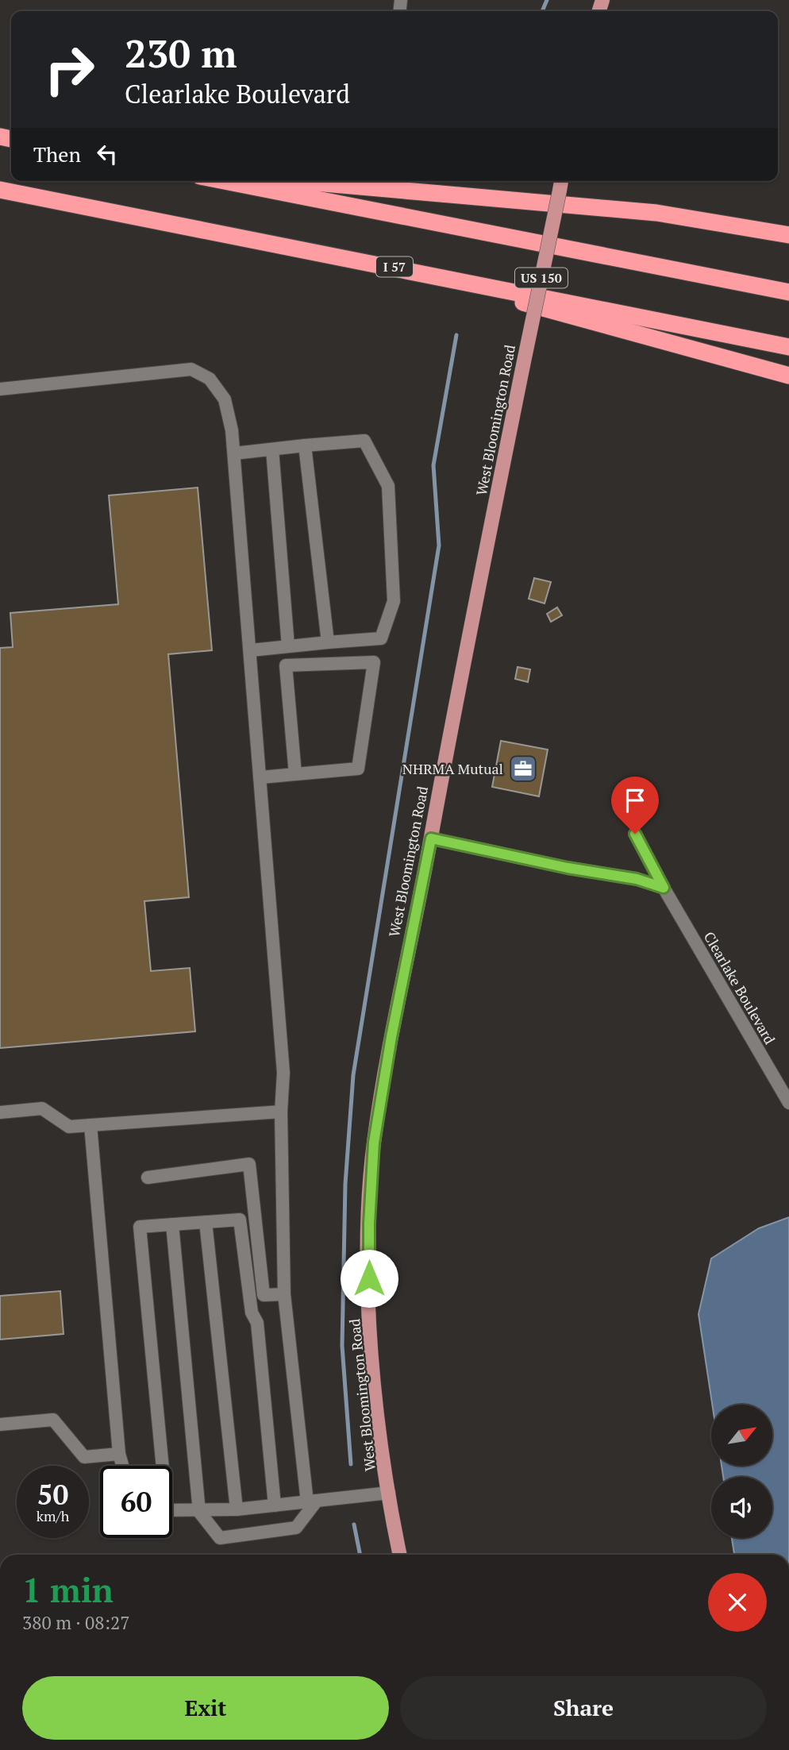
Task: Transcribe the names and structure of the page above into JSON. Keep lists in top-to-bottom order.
{
  "streets": {
    "highway": ["I 57"],
    "main road": ["US 150", "West Bloomington Road"],
    "street": ["Clearlake Boulevard"]
  },
  "places": {
    "office": ["NHRMA Mutual"]
  },
  "north": "top right",
  "page": {
    "turn": ["230 m", "Clearlake Boulevard"],
    "then": "Then",
    "speed": "50 km/h",
    "limit": "60",
    "heading": ["1 min", "380 m · 08:27"],
    "buttons": ["Exit", "Share"]
  }
}
